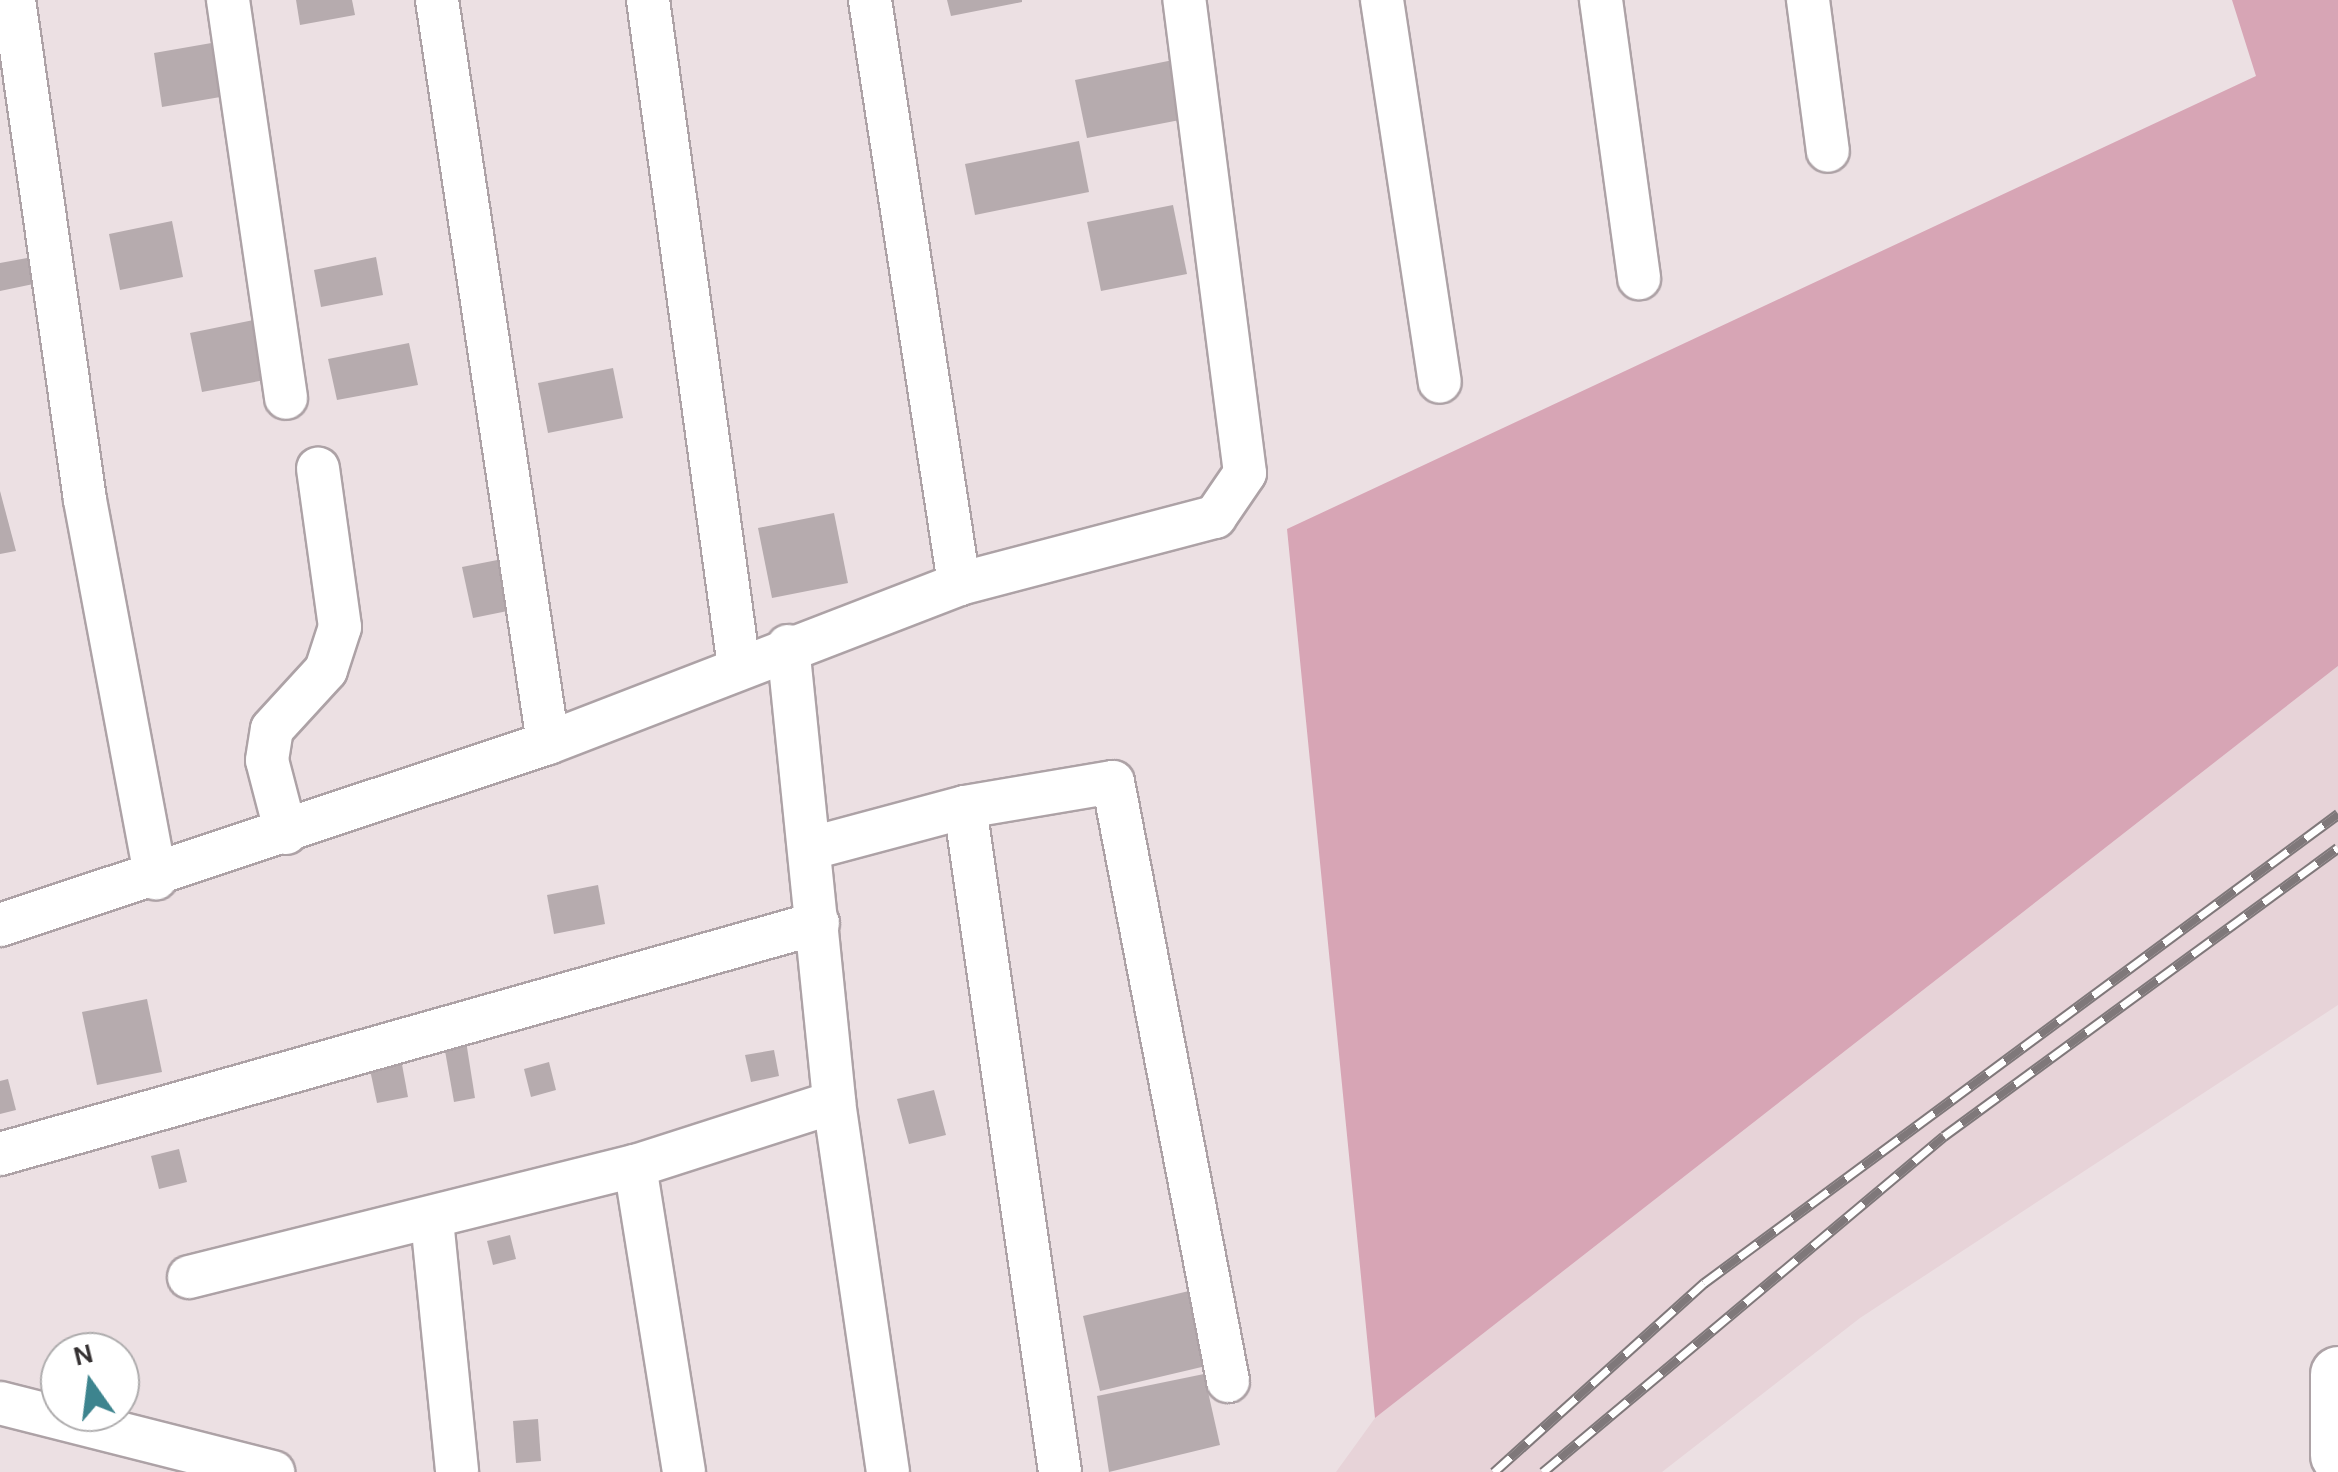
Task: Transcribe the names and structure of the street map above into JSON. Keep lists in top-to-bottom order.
{
  "north": "top"
}
